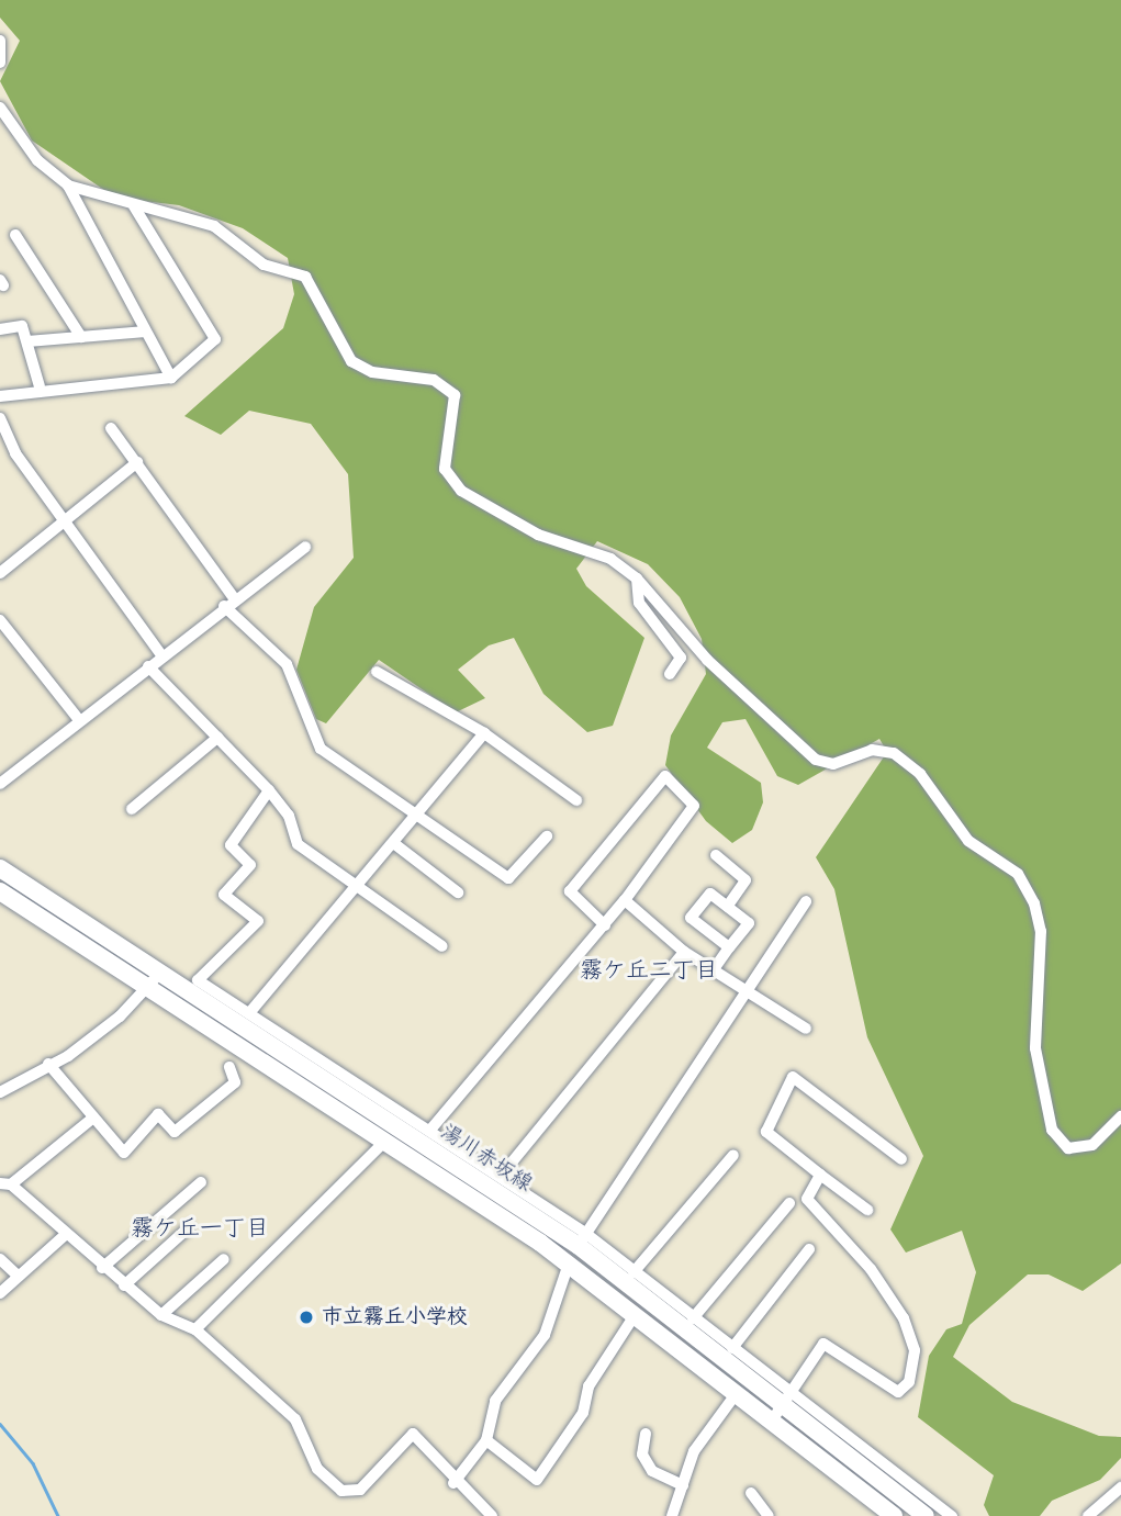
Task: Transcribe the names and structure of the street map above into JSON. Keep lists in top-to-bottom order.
{
  "streets": {
    "main road": ["湯川赤坂線"]
  },
  "districts": ["霧ケ丘二丁目", "霧ケ丘一丁目"],
  "places": ["市立霧丘小学校"]
}
